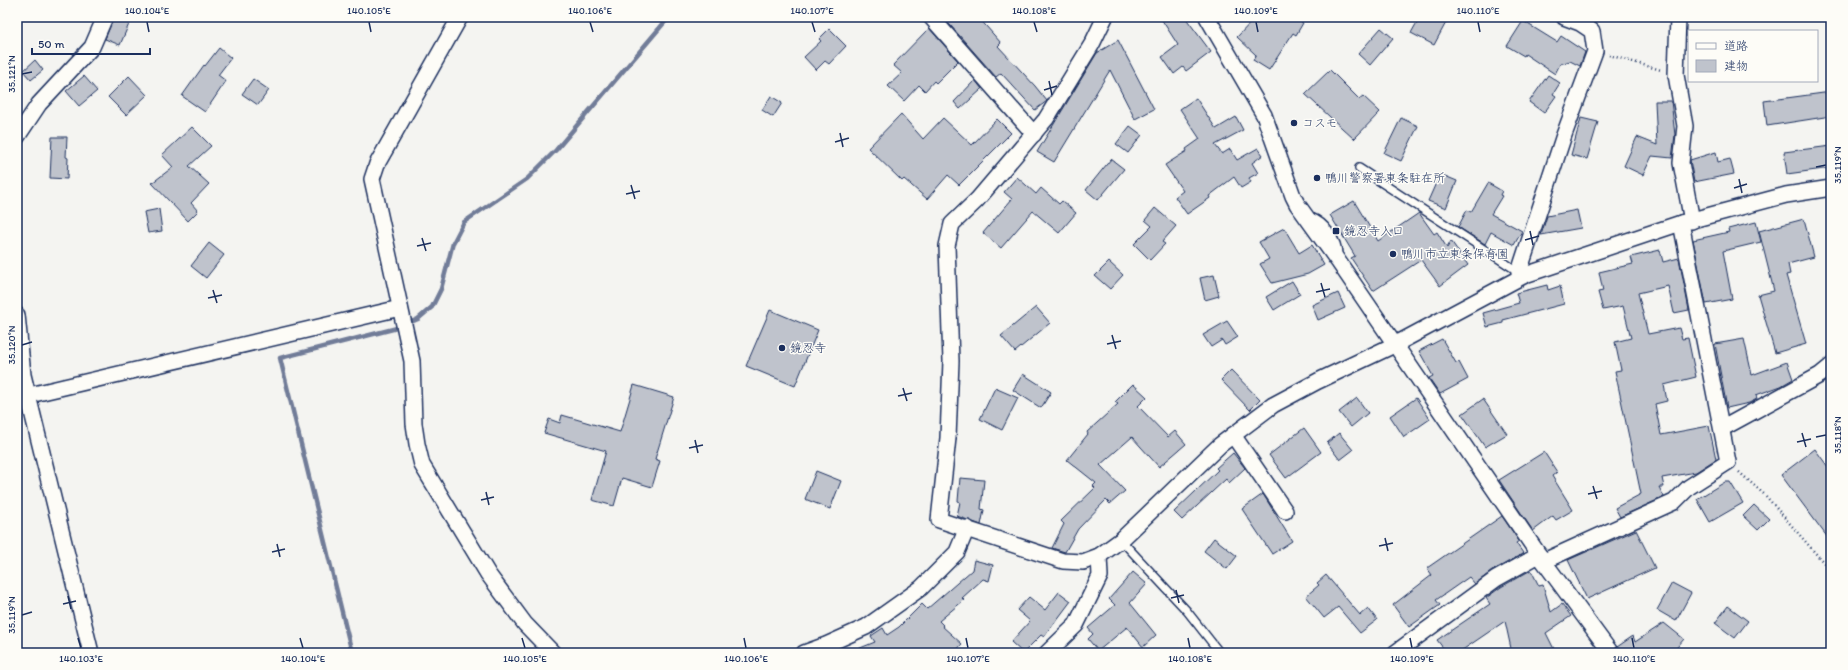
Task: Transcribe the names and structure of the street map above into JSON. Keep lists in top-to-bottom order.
{
  "places": {
    "other": [
      "コスモ",
      "鴨川警察署東条駐在所",
      "鴨川市立東条保育園",
      "鏡忍寺"
    ],
    "transit": ["鏡忍寺入口"]
  },
  "legend": ["道路", "建物"],
  "scale_bar": "50 m",
  "coordinates": [
    "140.104°E",
    "140.105°E",
    "140.106°E",
    "140.107°E",
    "140.108°E",
    "140.109°E",
    "140.110°E",
    "35.121°N",
    "35.119°N",
    "35.120°N",
    "35.118°N",
    "140.103°E"
  ]
}
